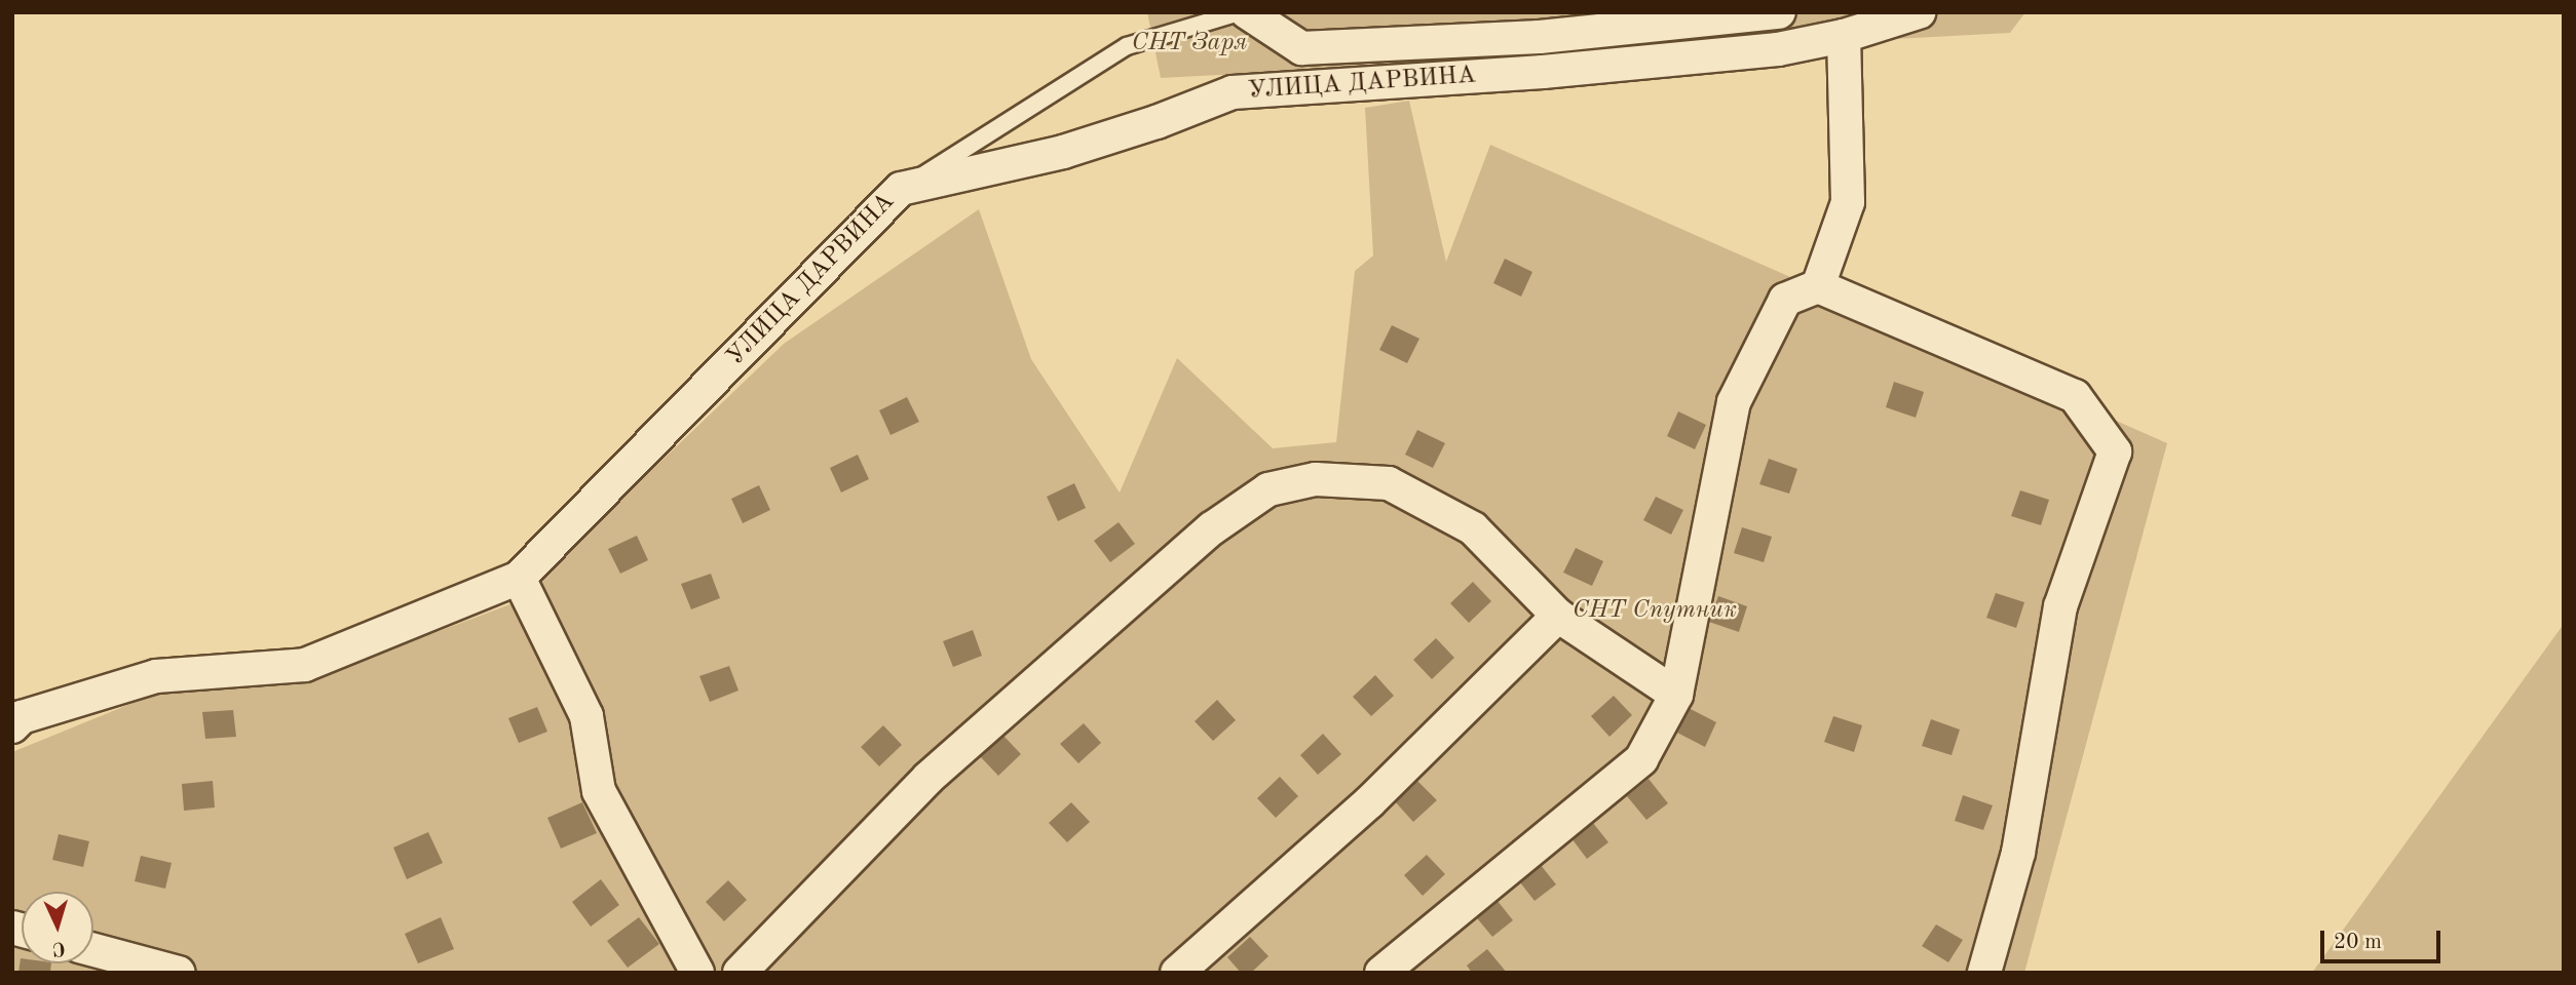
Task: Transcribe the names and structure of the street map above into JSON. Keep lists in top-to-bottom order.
{
  "streets": {
    "street": ["УЛИЦА ДАРВИНА"]
  },
  "parks": ["СНТ Заря", "СНТ Спутник"],
  "scale_bar": "20 m",
  "north": "bottom"
}
